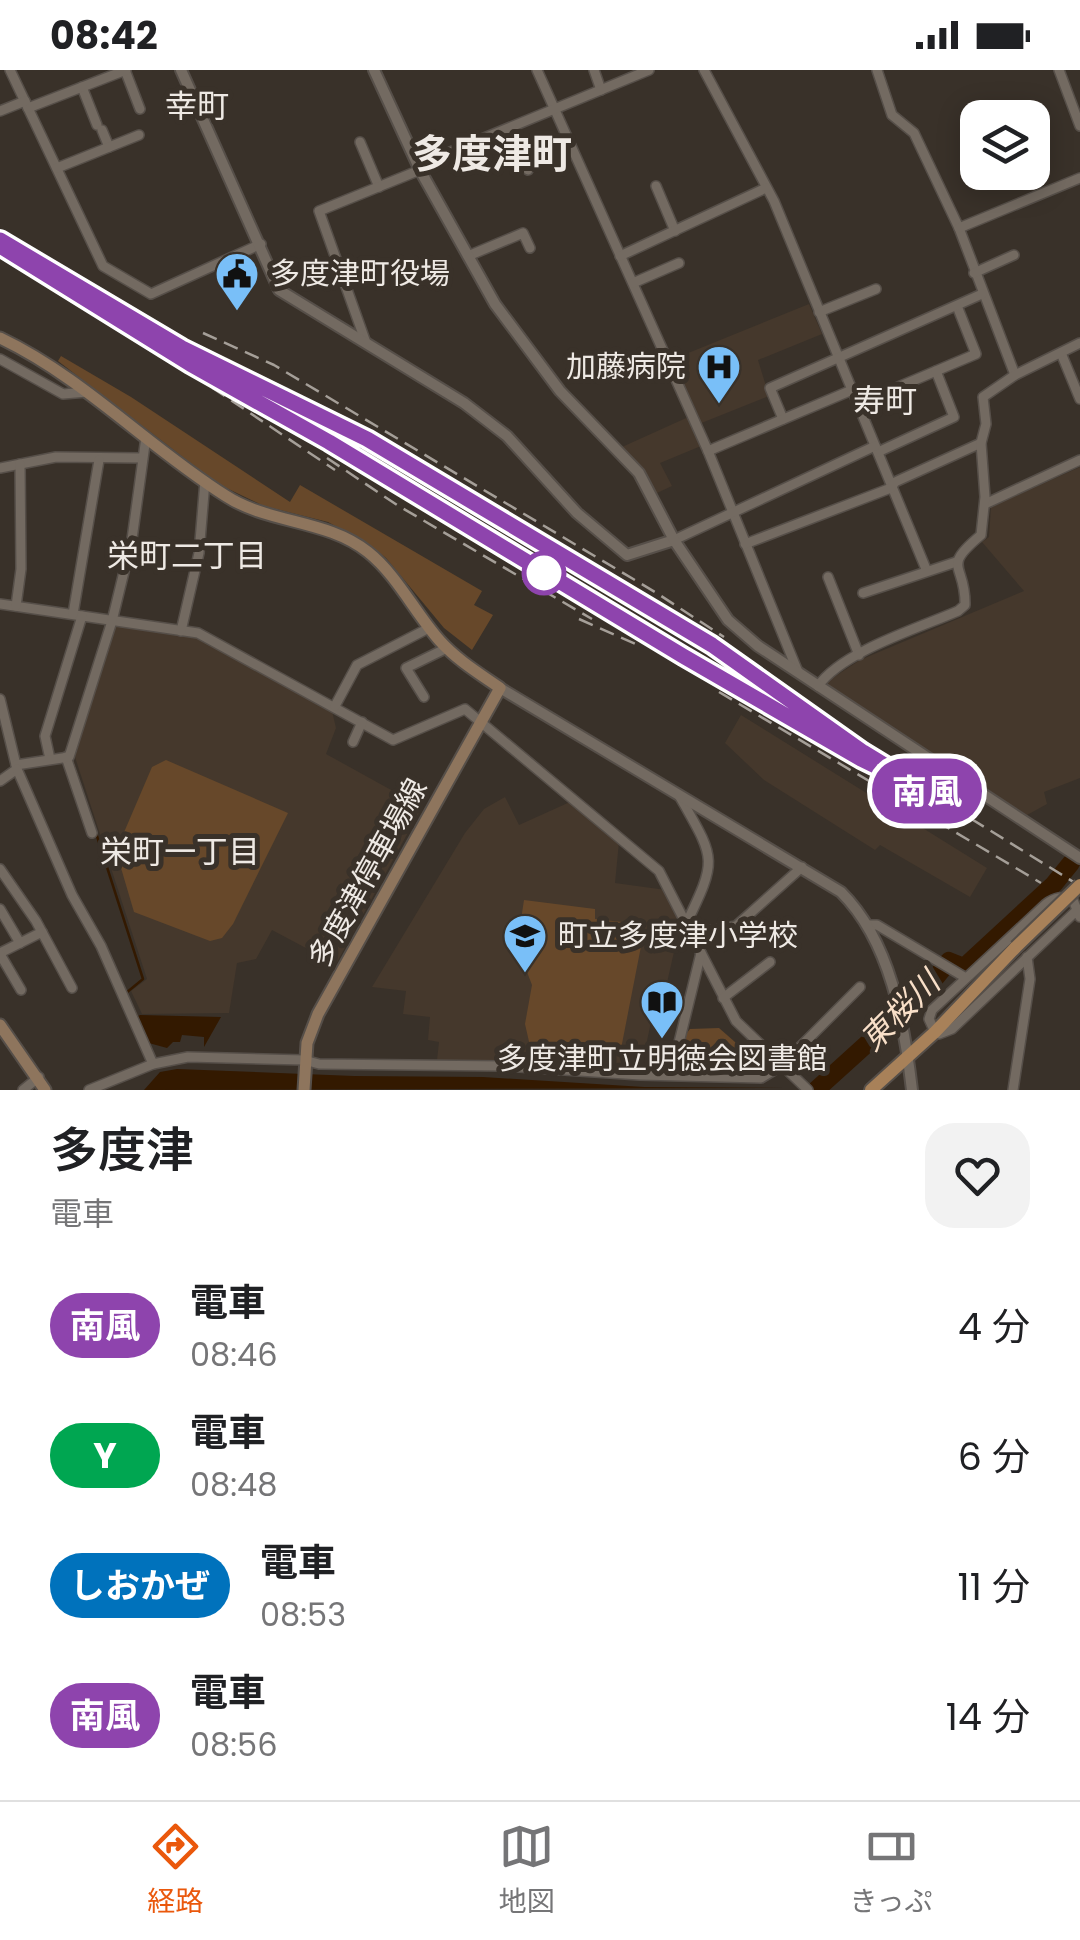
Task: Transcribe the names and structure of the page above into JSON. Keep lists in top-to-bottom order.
{
  "streets": {
    "main road": ["多度津停車場線"]
  },
  "districts": [
    "幸町",
    "多度津町",
    "寿町",
    "栄町二丁目",
    "栄町一丁目"
  ],
  "water": ["東桜川"],
  "places": {
    "public building": ["多度津町役場"],
    "hospital": ["加藤病院"],
    "school or university": ["町立多度津小学校"],
    "library": ["多度津町立明徳会図書館"]
  },
  "page": {
    "status": "08:42",
    "on_map": "南風",
    "heading": ["多度津", "電車"],
    "list": [
      {
        "mark": "南風",
        "name": "電車",
        "note": "08:46",
        "value": "4 分"
      },
      {
        "mark": "Y",
        "name": "電車",
        "note": "08:48",
        "value": "6 分"
      },
      {
        "mark": "しおかぜ",
        "name": "電車",
        "note": "08:53",
        "value": "11 分"
      },
      {
        "mark": "南風",
        "name": "電車",
        "note": "08:56",
        "value": "14 分"
      }
    ],
    "tabs": ["経路", "地図", "きっぷ"]
  }
}
